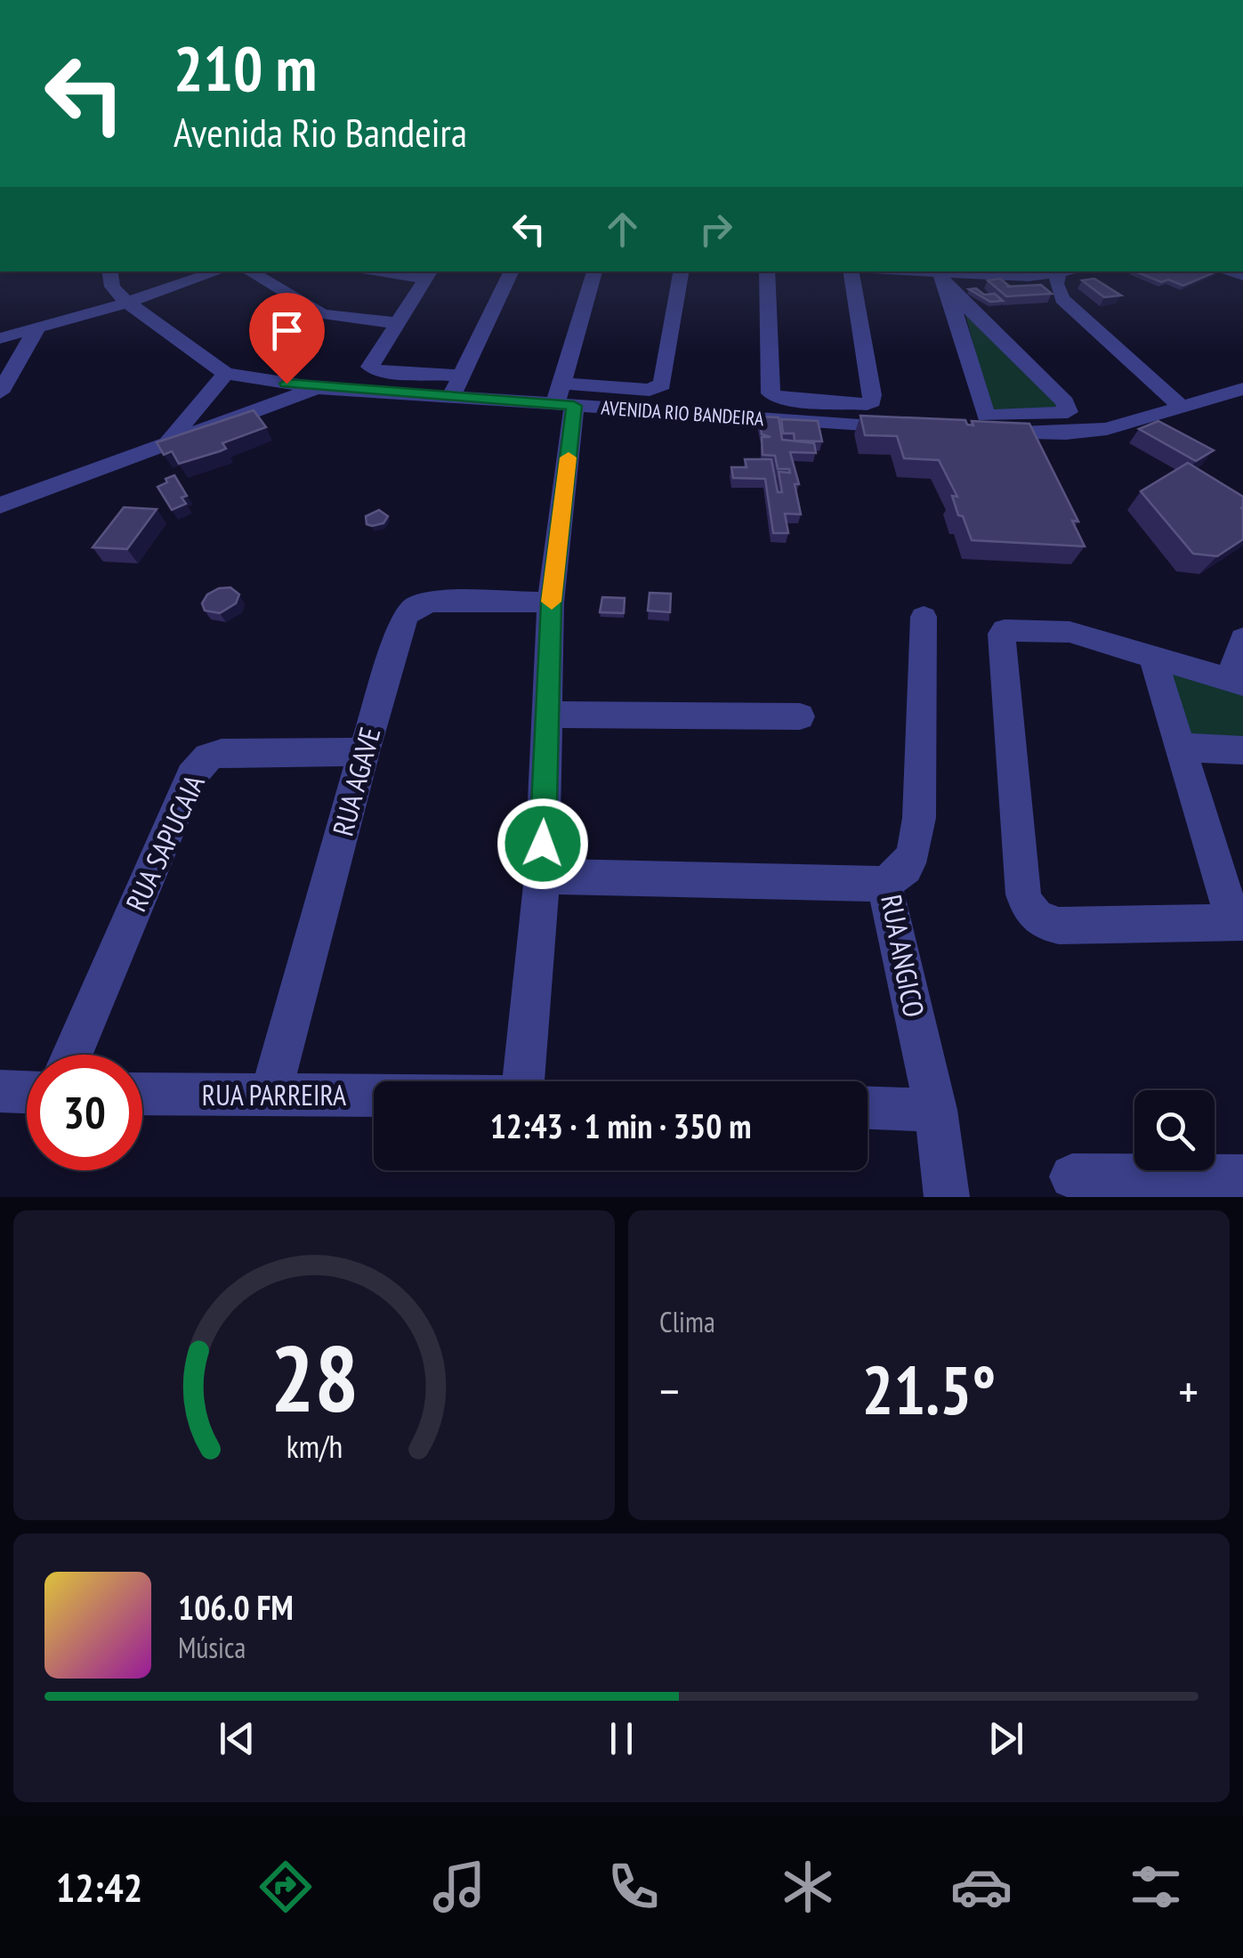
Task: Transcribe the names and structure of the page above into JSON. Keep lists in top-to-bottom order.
{
  "streets": {
    "street": [
      "AVENIDA RIO BANDEIRA",
      "RUA AGAVE",
      "RUA SAPUCAIA",
      "RUA ANGICO",
      "RUA PARREIRA"
    ]
  },
  "crossings": [
    ["RUA AGAVE", "RUA SAPUCAIA"],
    ["RUA AGAVE", "RUA PARREIRA"]
  ],
  "page": {
    "turn": ["210 m", "Avenida Rio Bandeira"],
    "limit": "30",
    "trip": "12:43 · 1 min · 350 m",
    "tile": "Clima",
    "heat": ["−", "21.5°", "+"],
    "song": ["106.0 FM", "Música"],
    "tabs": "12:42",
    "gauge": ["28", "km/h"]
  }
}
